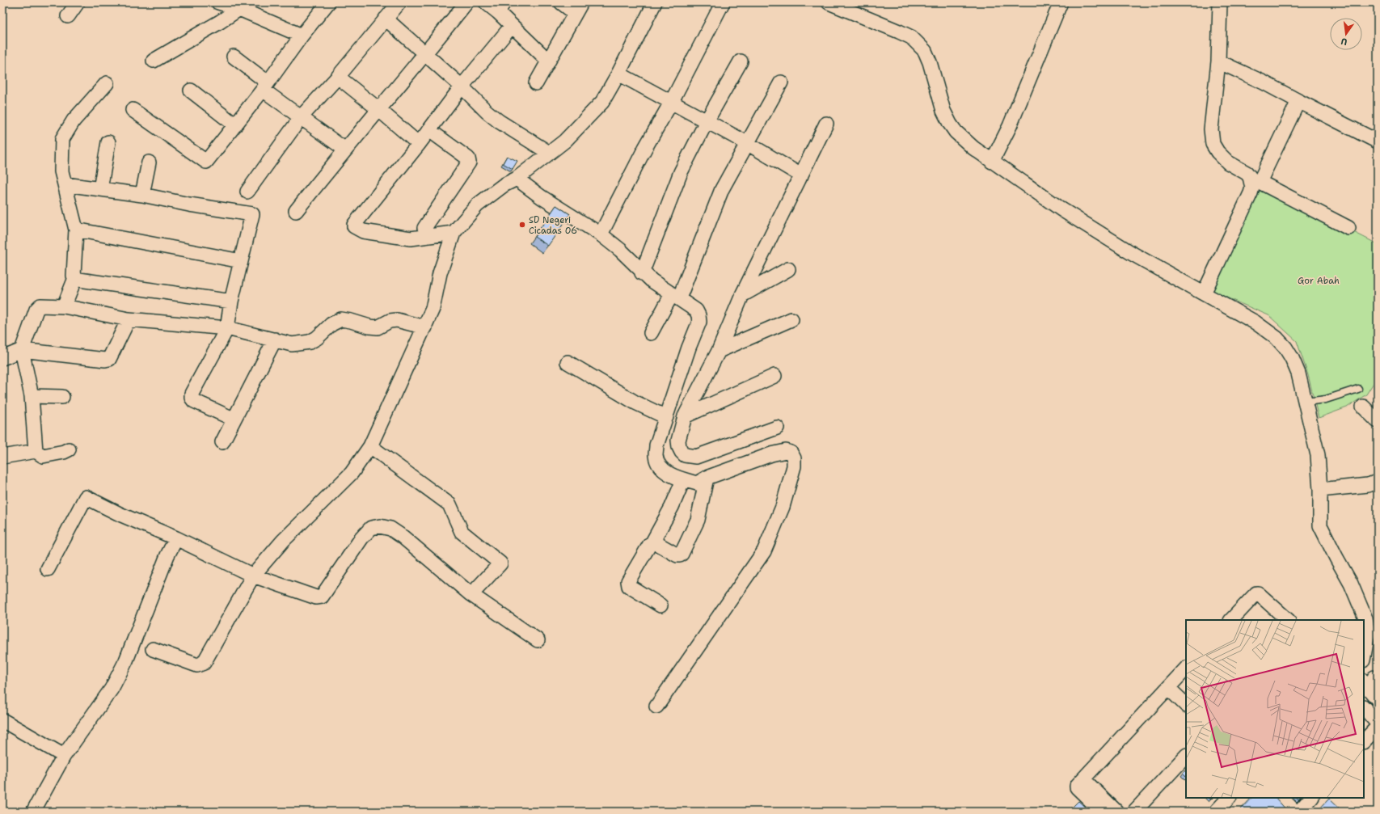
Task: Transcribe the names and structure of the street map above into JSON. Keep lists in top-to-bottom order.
{
  "parks": ["Gor Abah"],
  "places": ["SD Negeri Cicadas 06"],
  "north": "bottom"
}
